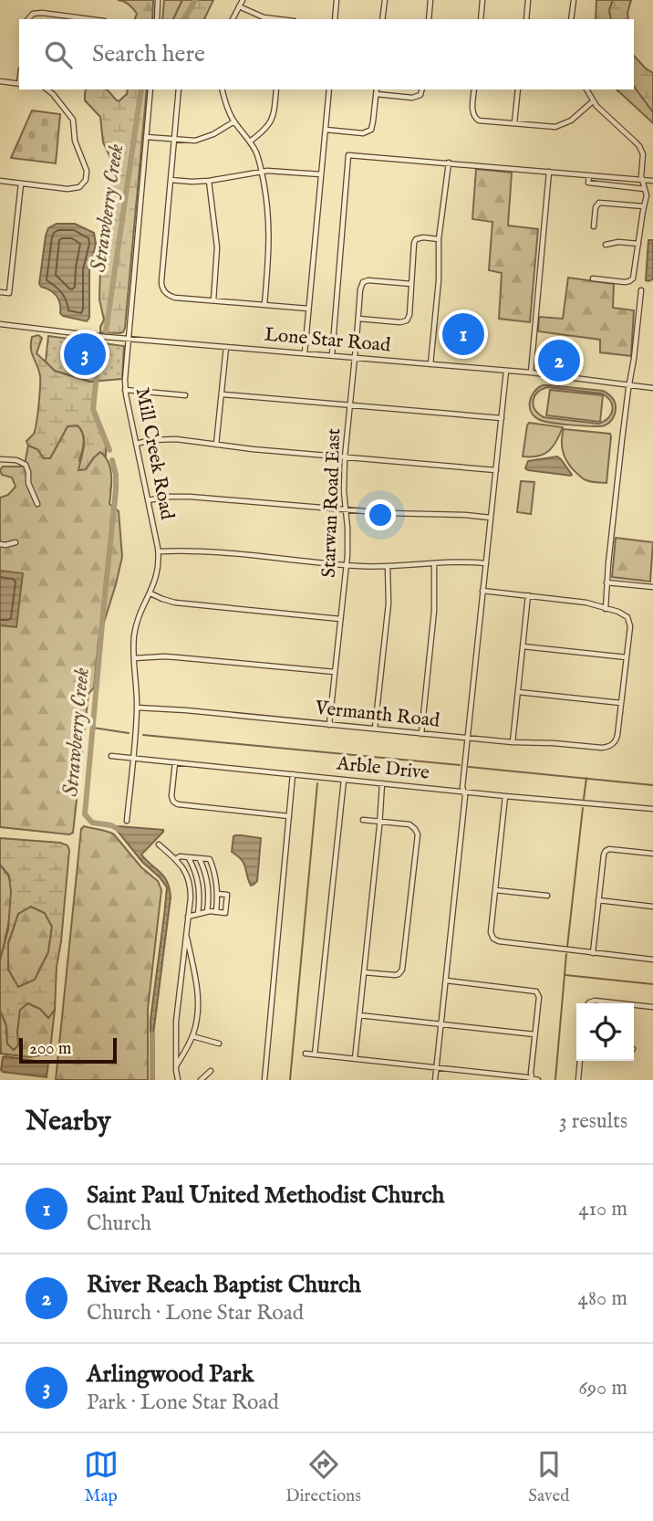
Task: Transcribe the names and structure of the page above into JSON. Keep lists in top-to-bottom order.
{
  "streets": {
    "street": [
      "Lone Star Road",
      "Mill Creek Road",
      "Starwan Road East",
      "Vermanth Road",
      "Arble Drive"
    ]
  },
  "crossings": [
    ["Lone Star Road", "Mill Creek Road"],
    ["Lone Star Road", "Starwan Road East"],
    ["Mill Creek Road", "Vermanth Road"],
    ["Mill Creek Road", "Arble Drive"],
    ["Starwan Road East", "Vermanth Road"]
  ],
  "water": ["Strawberry Creek"],
  "scale_bar": "200 m",
  "page": {
    "search": "Search here",
    "pins": ["1", "3", "2"],
    "scale": "200 m",
    "heading": ["Nearby", "3 results"],
    "list": [
      {
        "mark": "1",
        "name": "Saint Paul United Methodist Church",
        "note": "Church",
        "value": "410 m"
      },
      {
        "mark": "2",
        "name": "River Reach Baptist Church",
        "note": "Church · Lone Star Road",
        "value": "480 m"
      },
      {
        "mark": "3",
        "name": "Arlingwood Park",
        "note": "Park · Lone Star Road",
        "value": "690 m"
      }
    ],
    "nav": ["Map", "Directions", "Saved"]
  }
}
